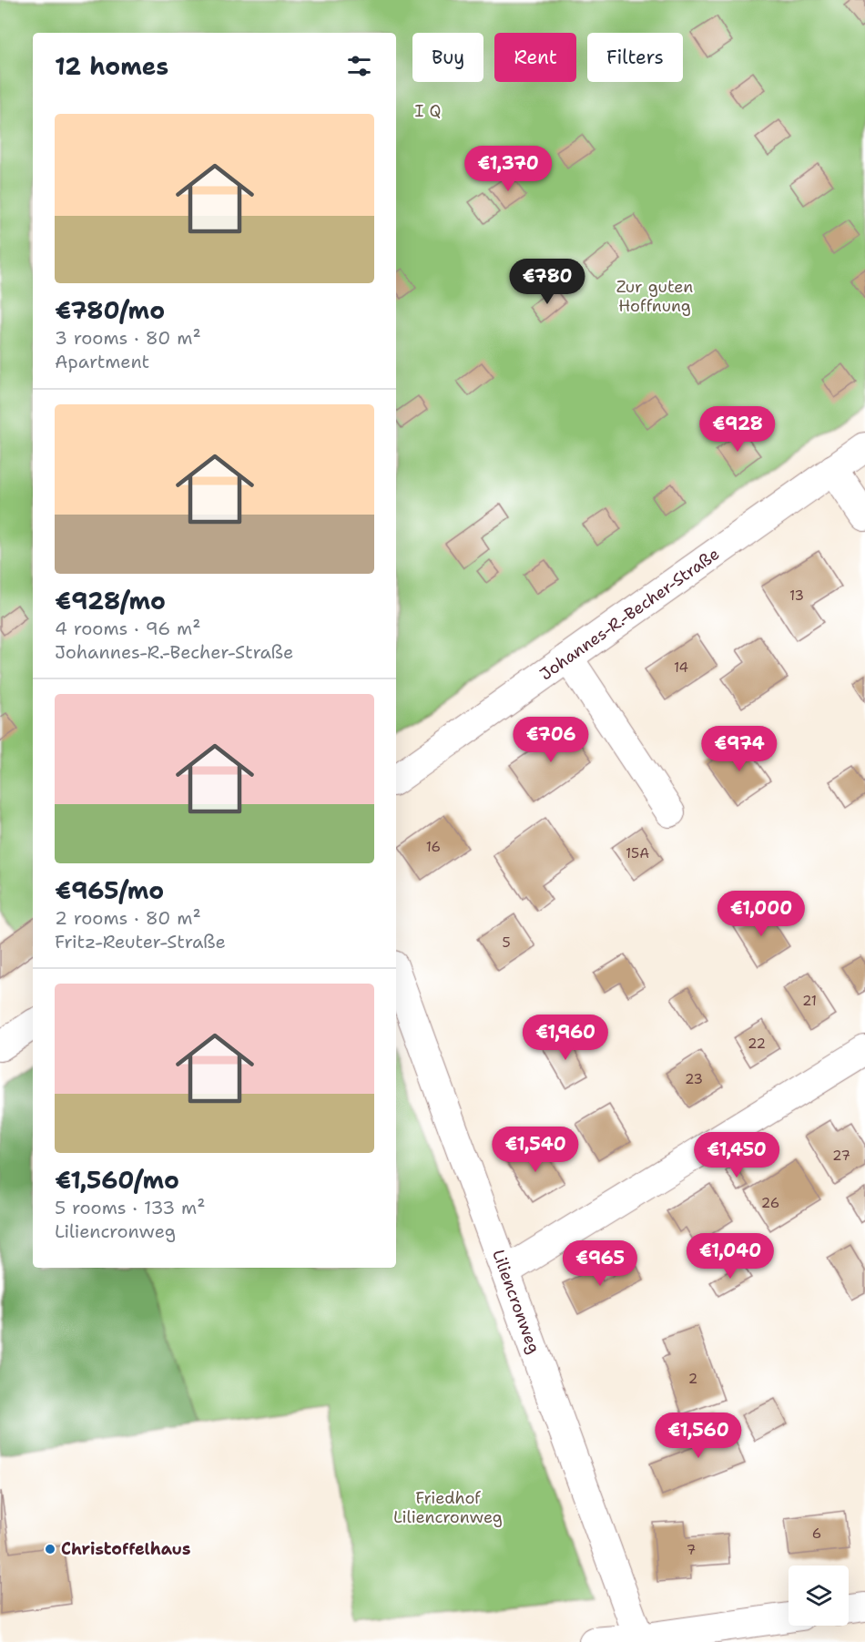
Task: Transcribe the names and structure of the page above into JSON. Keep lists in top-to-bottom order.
{
  "streets": {
    "street": ["Johannes-R.-Becher-Straße", "Liliencronweg"]
  },
  "parks": ["I Q", "Zur guten Hoffnung", "Friedhof Liliencronweg"],
  "places": ["Christoffelhaus"],
  "house_numbers": [
    "13",
    "14",
    "16",
    "15A",
    "5",
    "21",
    "22",
    "23",
    "27",
    "26",
    "2",
    "6",
    "7"
  ],
  "page": {
    "chip": ["Buy", "Rent", "Filters"],
    "heading": "12 homes",
    "list": [
      {
        "name": "€780/mo",
        "note": "3 rooms · 80 m² · Apartment"
      },
      {
        "name": "€928/mo",
        "note": "4 rooms · 96 m² · Johannes-R.-Becher-Straße"
      },
      {
        "name": "€965/mo",
        "note": "2 rooms · 80 m² · Fritz-Reuter-Straße"
      },
      {
        "name": "€1,560/mo",
        "note": "5 rooms · 133 m² · Liliencronweg"
      }
    ],
    "price": [
      "€1,370",
      "€780",
      "€928",
      "€706",
      "€974",
      "€1,000",
      "€1,960",
      "€1,540",
      "€1,450",
      "€1,040",
      "€965",
      "€1,560"
    ]
  }
}
